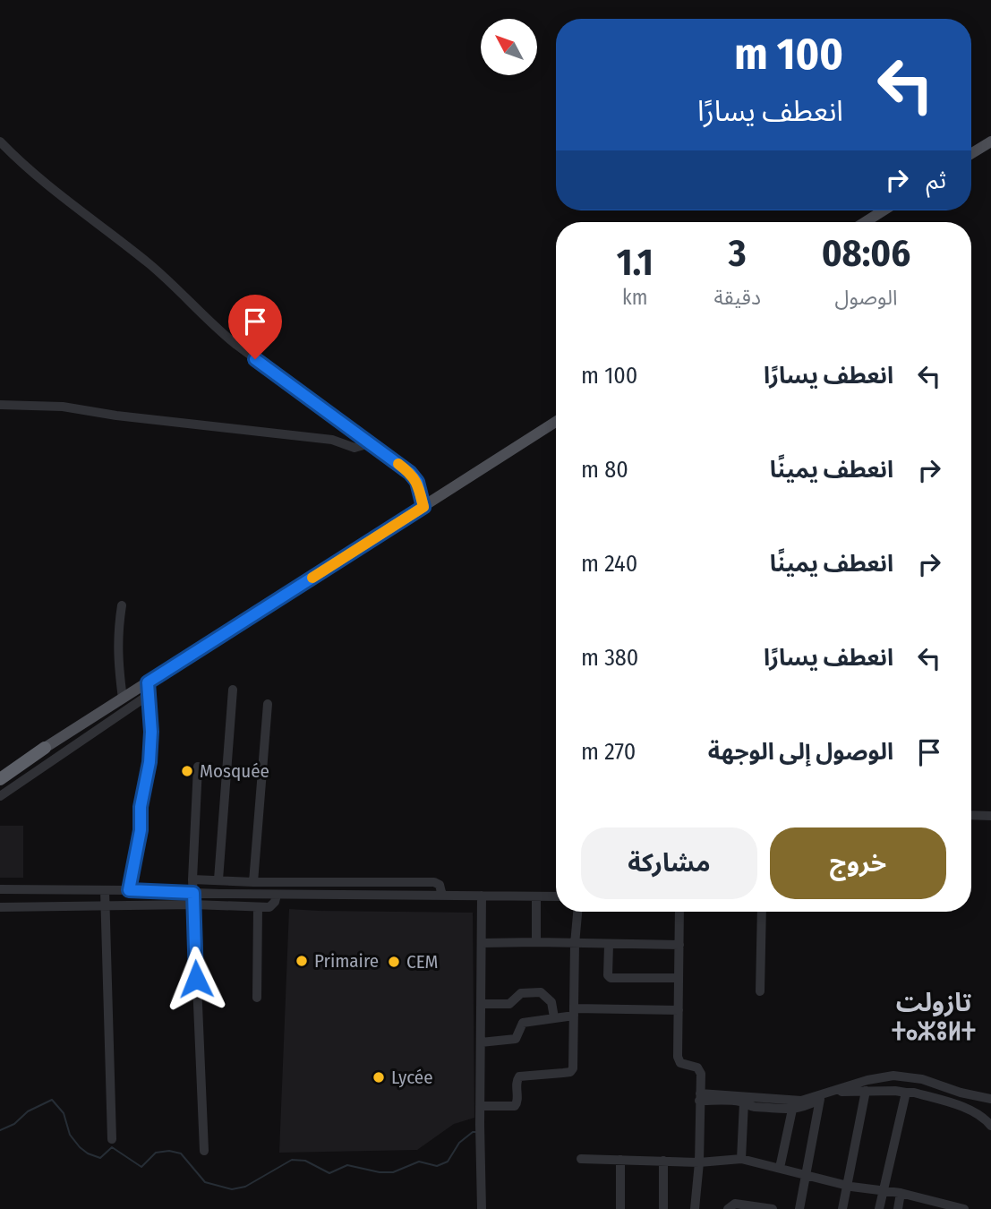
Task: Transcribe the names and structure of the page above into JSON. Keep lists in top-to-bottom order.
{
  "districts": ["تازولت ⵜⴰⵣⵓⵍⵜ"],
  "places": [
    "Mosquée",
    "Primaire",
    "CEM",
    "Lycée"
  ],
  "north": "top left",
  "page": {
    "turn": ["100 m", "انعطف يسارًا"],
    "then": "ثم",
    "eta": [
      "08:06",
      "الوصول",
      "3",
      "دقيقة",
      "1.1",
      "km"
    ],
    "list": [
      {
        "name": "انعطف يسارًا",
        "value": "100 m"
      },
      {
        "name": "انعطف يمينًا",
        "value": "80 m"
      },
      {
        "name": "انعطف يمينًا",
        "value": "240 m"
      },
      {
        "name": "انعطف يسارًا",
        "value": "380 m"
      },
      {
        "name": "الوصول إلى الوجهة",
        "value": "270 m"
      }
    ],
    "buttons": ["خروج", "مشاركة"]
  }
}
